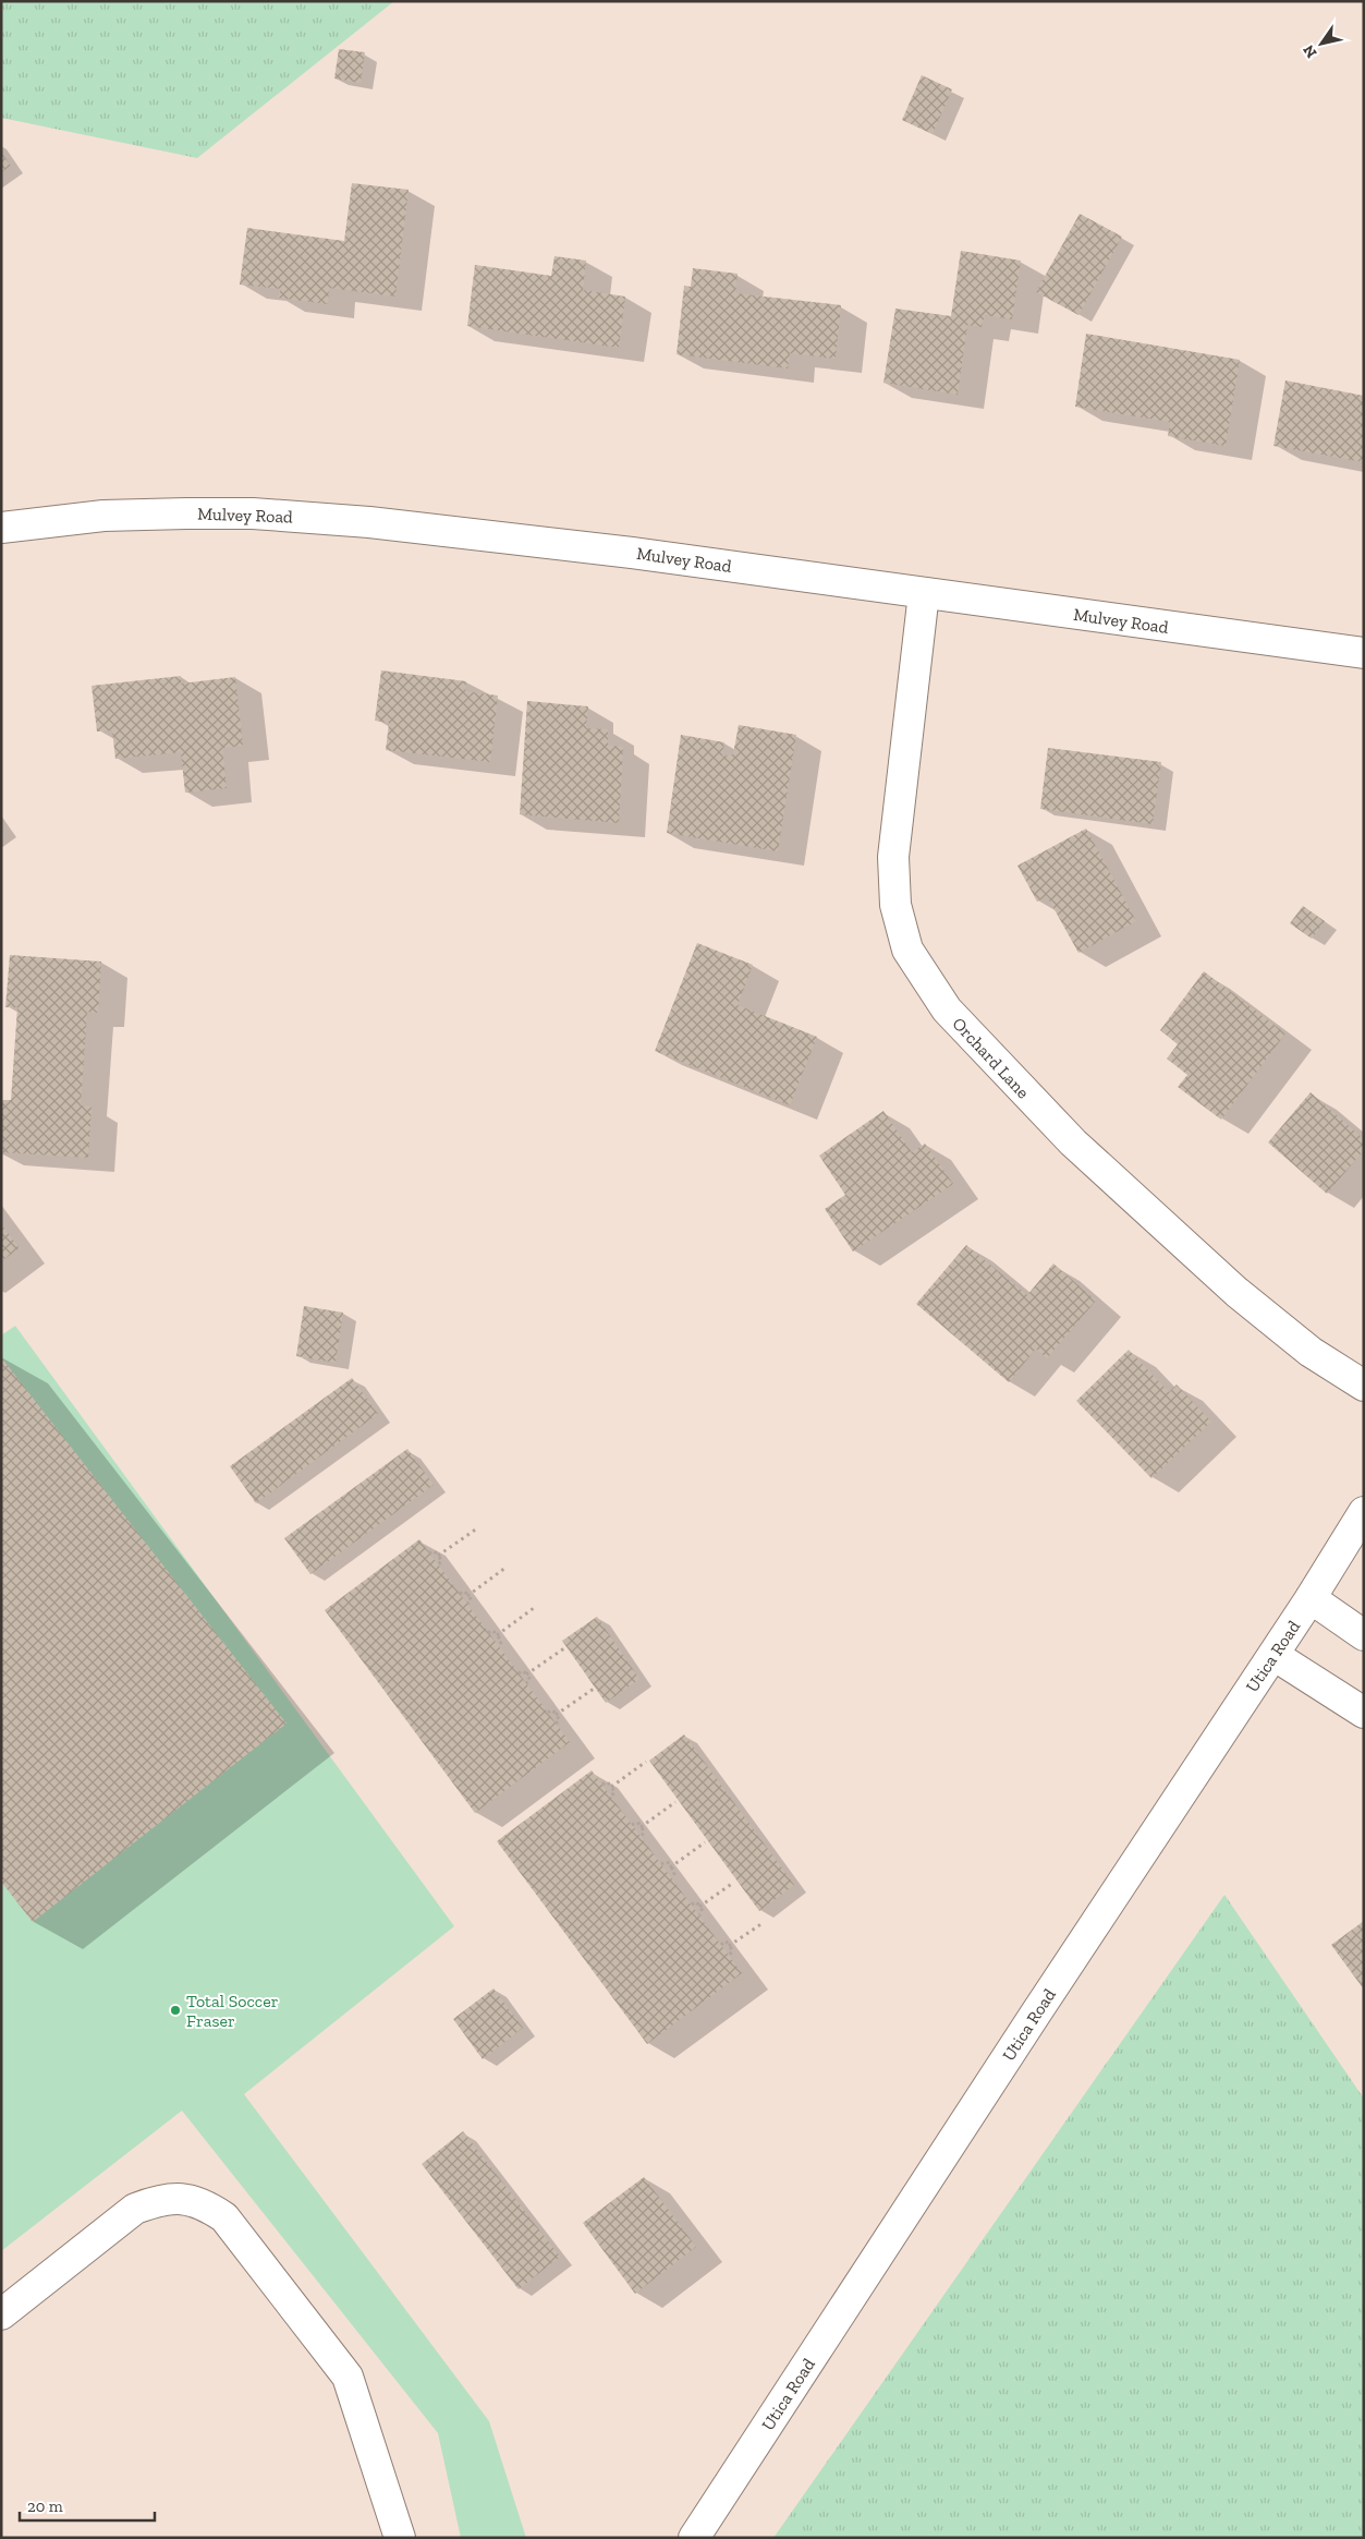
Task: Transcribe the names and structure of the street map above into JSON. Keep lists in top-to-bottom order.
{
  "streets": {
    "street": ["Mulvey Road", "Orchard Lane", "Utica Road"]
  },
  "crossings": [
    ["Mulvey Road", "Orchard Lane"]
  ],
  "places": ["Total Soccer Fraser"],
  "scale_bar": "20 m",
  "north": "bottom left"
}
